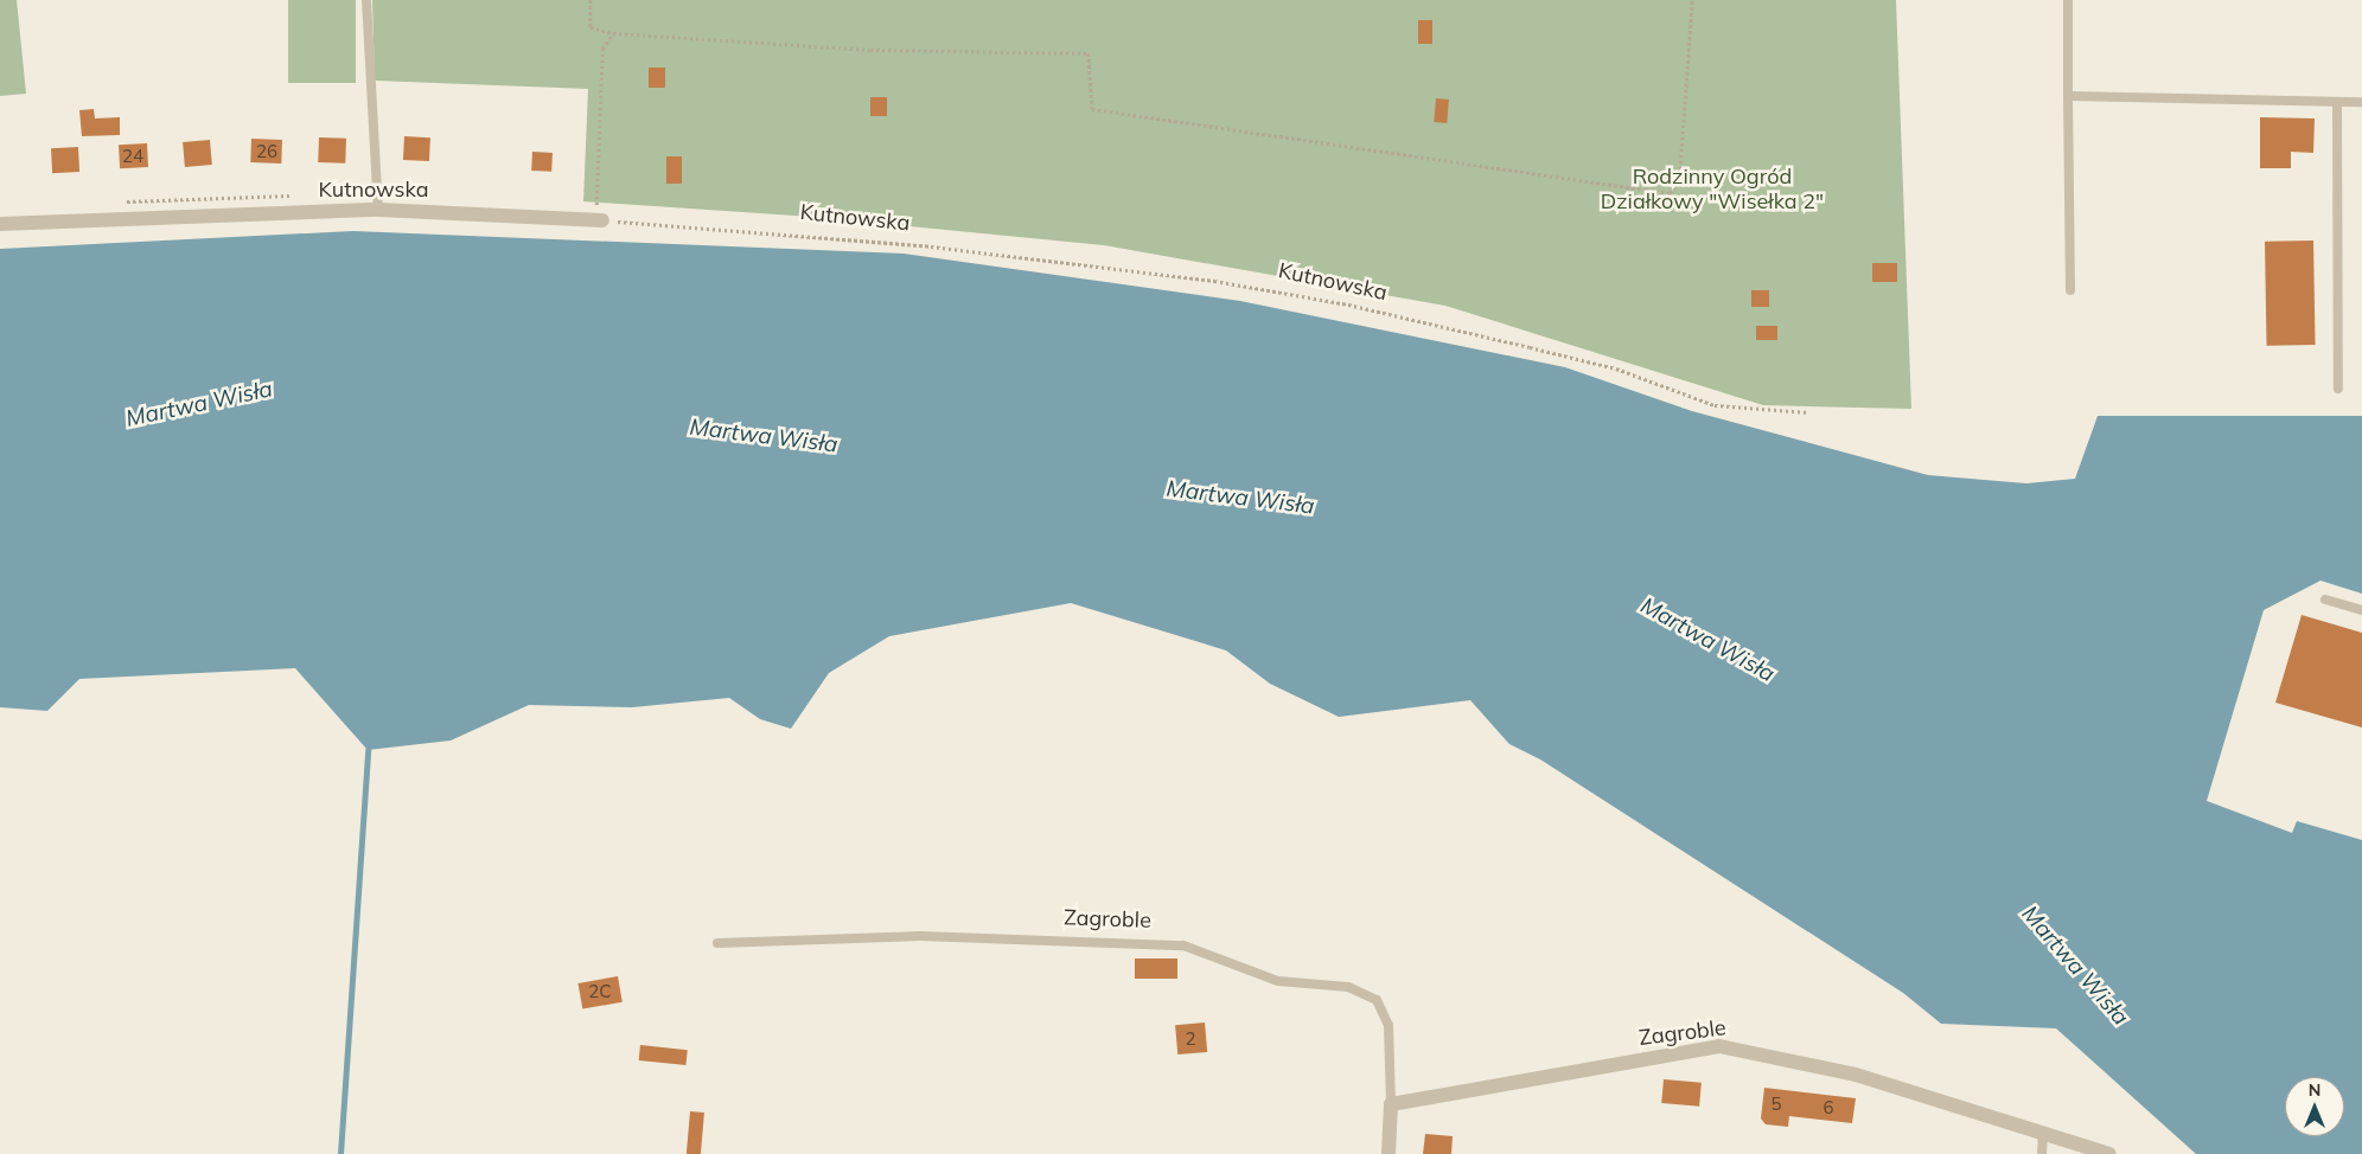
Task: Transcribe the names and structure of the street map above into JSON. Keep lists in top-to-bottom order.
{
  "streets": {
    "street": ["Kutnowska", "Zagroble"]
  },
  "water": ["Martwa Wisła"],
  "parks": ["Rodzinny Ogród Działkowy \"Wisełka 2\""],
  "house_numbers": [
    "26",
    "24",
    "2C",
    "2",
    "5",
    "6"
  ],
  "north": "top"
}
